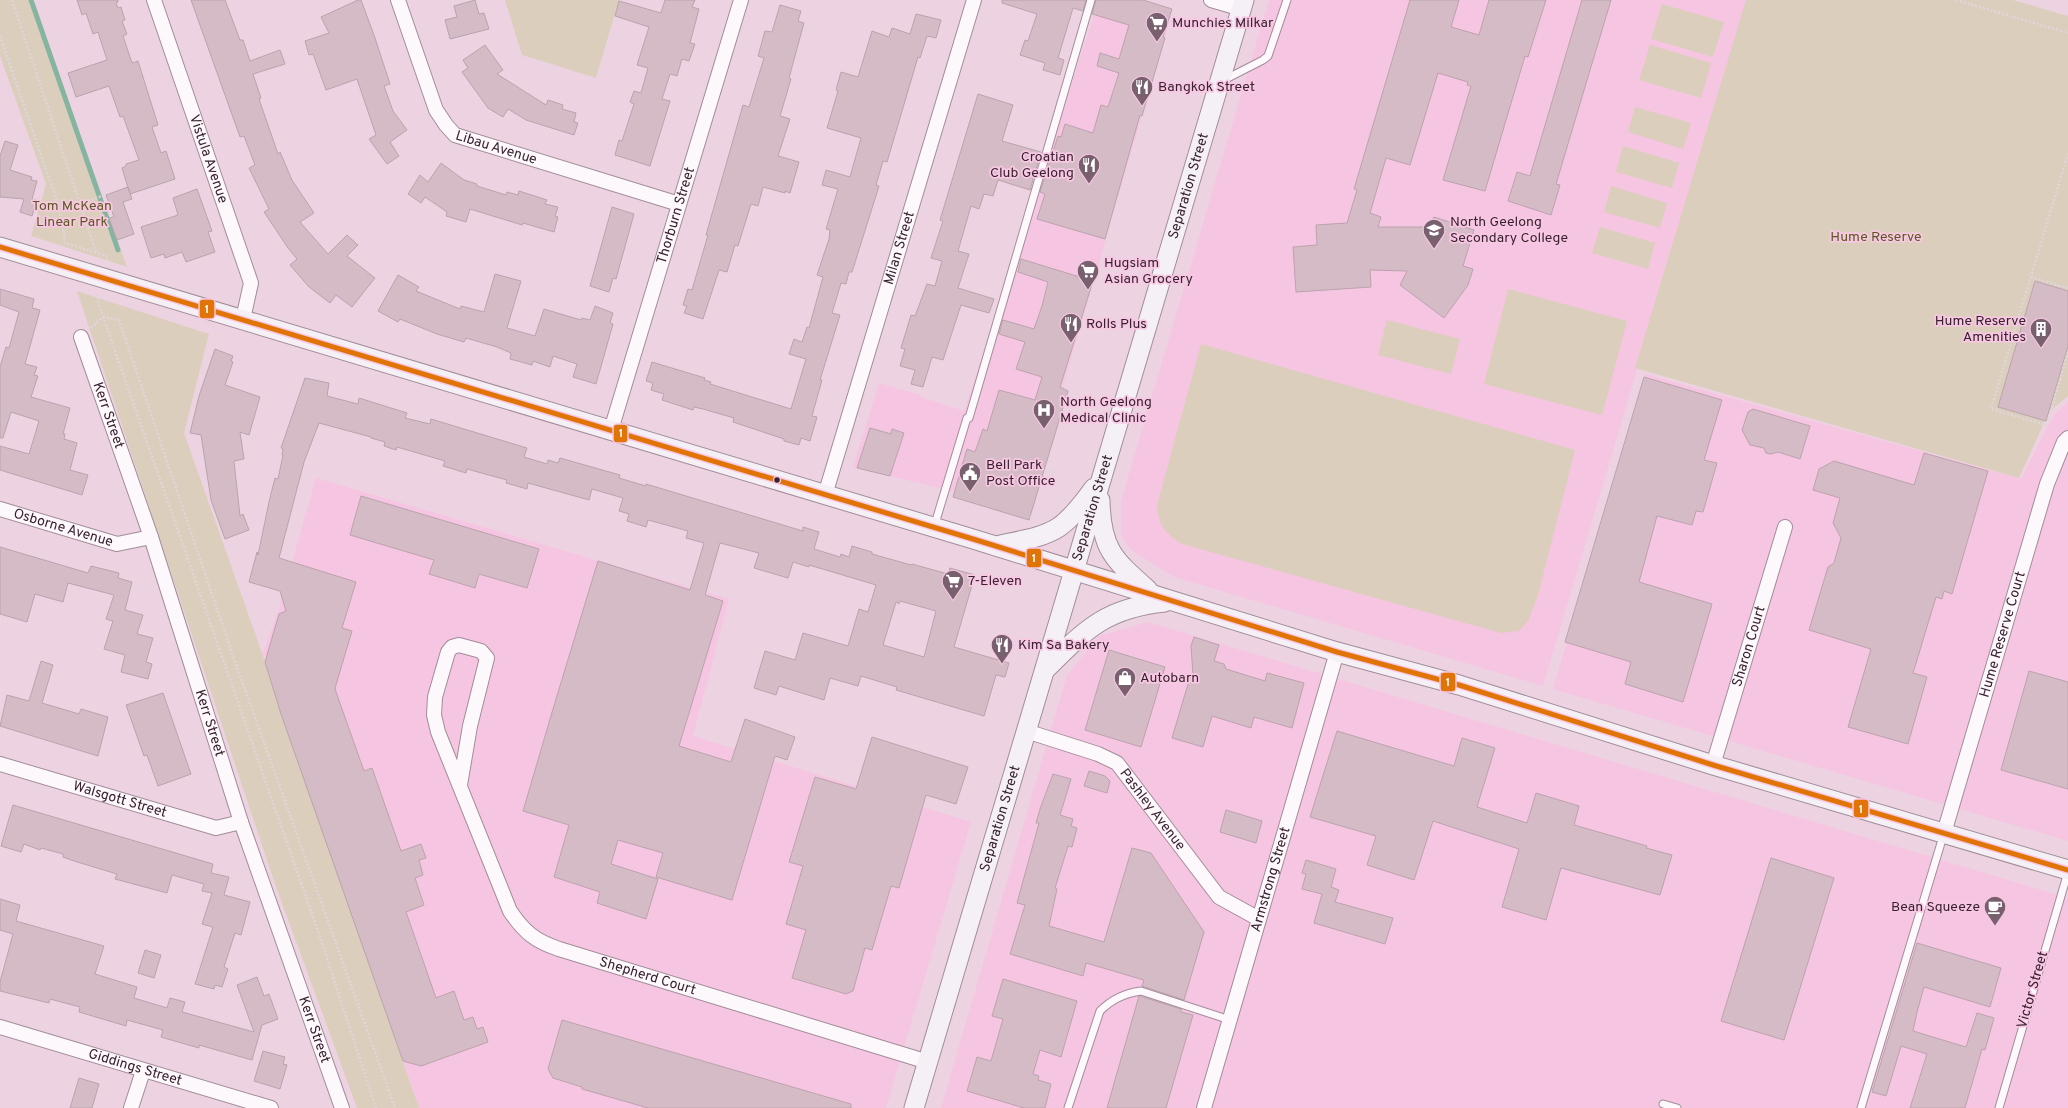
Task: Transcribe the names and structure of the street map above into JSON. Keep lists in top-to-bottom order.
{
  "streets": {
    "main road": ["Separation Street"],
    "street": [
      "Libau Avenue",
      "Vistula Avenue",
      "Thorburn Street",
      "Milan Street",
      "Kerr Street",
      "Osborne Avenue",
      "Hume Reserve Court",
      "Sharon Court",
      "Walsgott Street",
      "Pashley Avenue",
      "Armstrong Street",
      "Shepherd Court",
      "Giddings Street"
    ],
    "lane": ["Victor Street"]
  },
  "crossings": [
    ["Libau Avenue", "Thorburn Street"],
    ["Separation Street", "Pashley Avenue"],
    ["Separation Street", "Shepherd Court"],
    ["Kerr Street", "Osborne Avenue"],
    ["Kerr Street", "Walsgott Street"],
    ["Pashley Avenue", "Armstrong Street"]
  ],
  "parks": ["Tom McKean Linear Park", "Hume Reserve"],
  "places": {
    "supermarket": ["Munchies Milkar", "Hugsiam Asian Grocery", "7-Eleven"],
    "restaurant": [
      "Bangkok Street",
      "Croatian Club Geelong",
      "Rolls Plus",
      "Kim Sa Bakery"
    ],
    "school or university": ["North Geelong Secondary College"],
    "building": ["Hume Reserve Amenities"],
    "hospital": ["North Geelong Medical Clinic"],
    "public building": ["Bell Park Post Office"],
    "shop": ["Autobarn"],
    "cafe": ["Bean Squeeze"]
  },
  "lines": ["transit line 1"]
}
